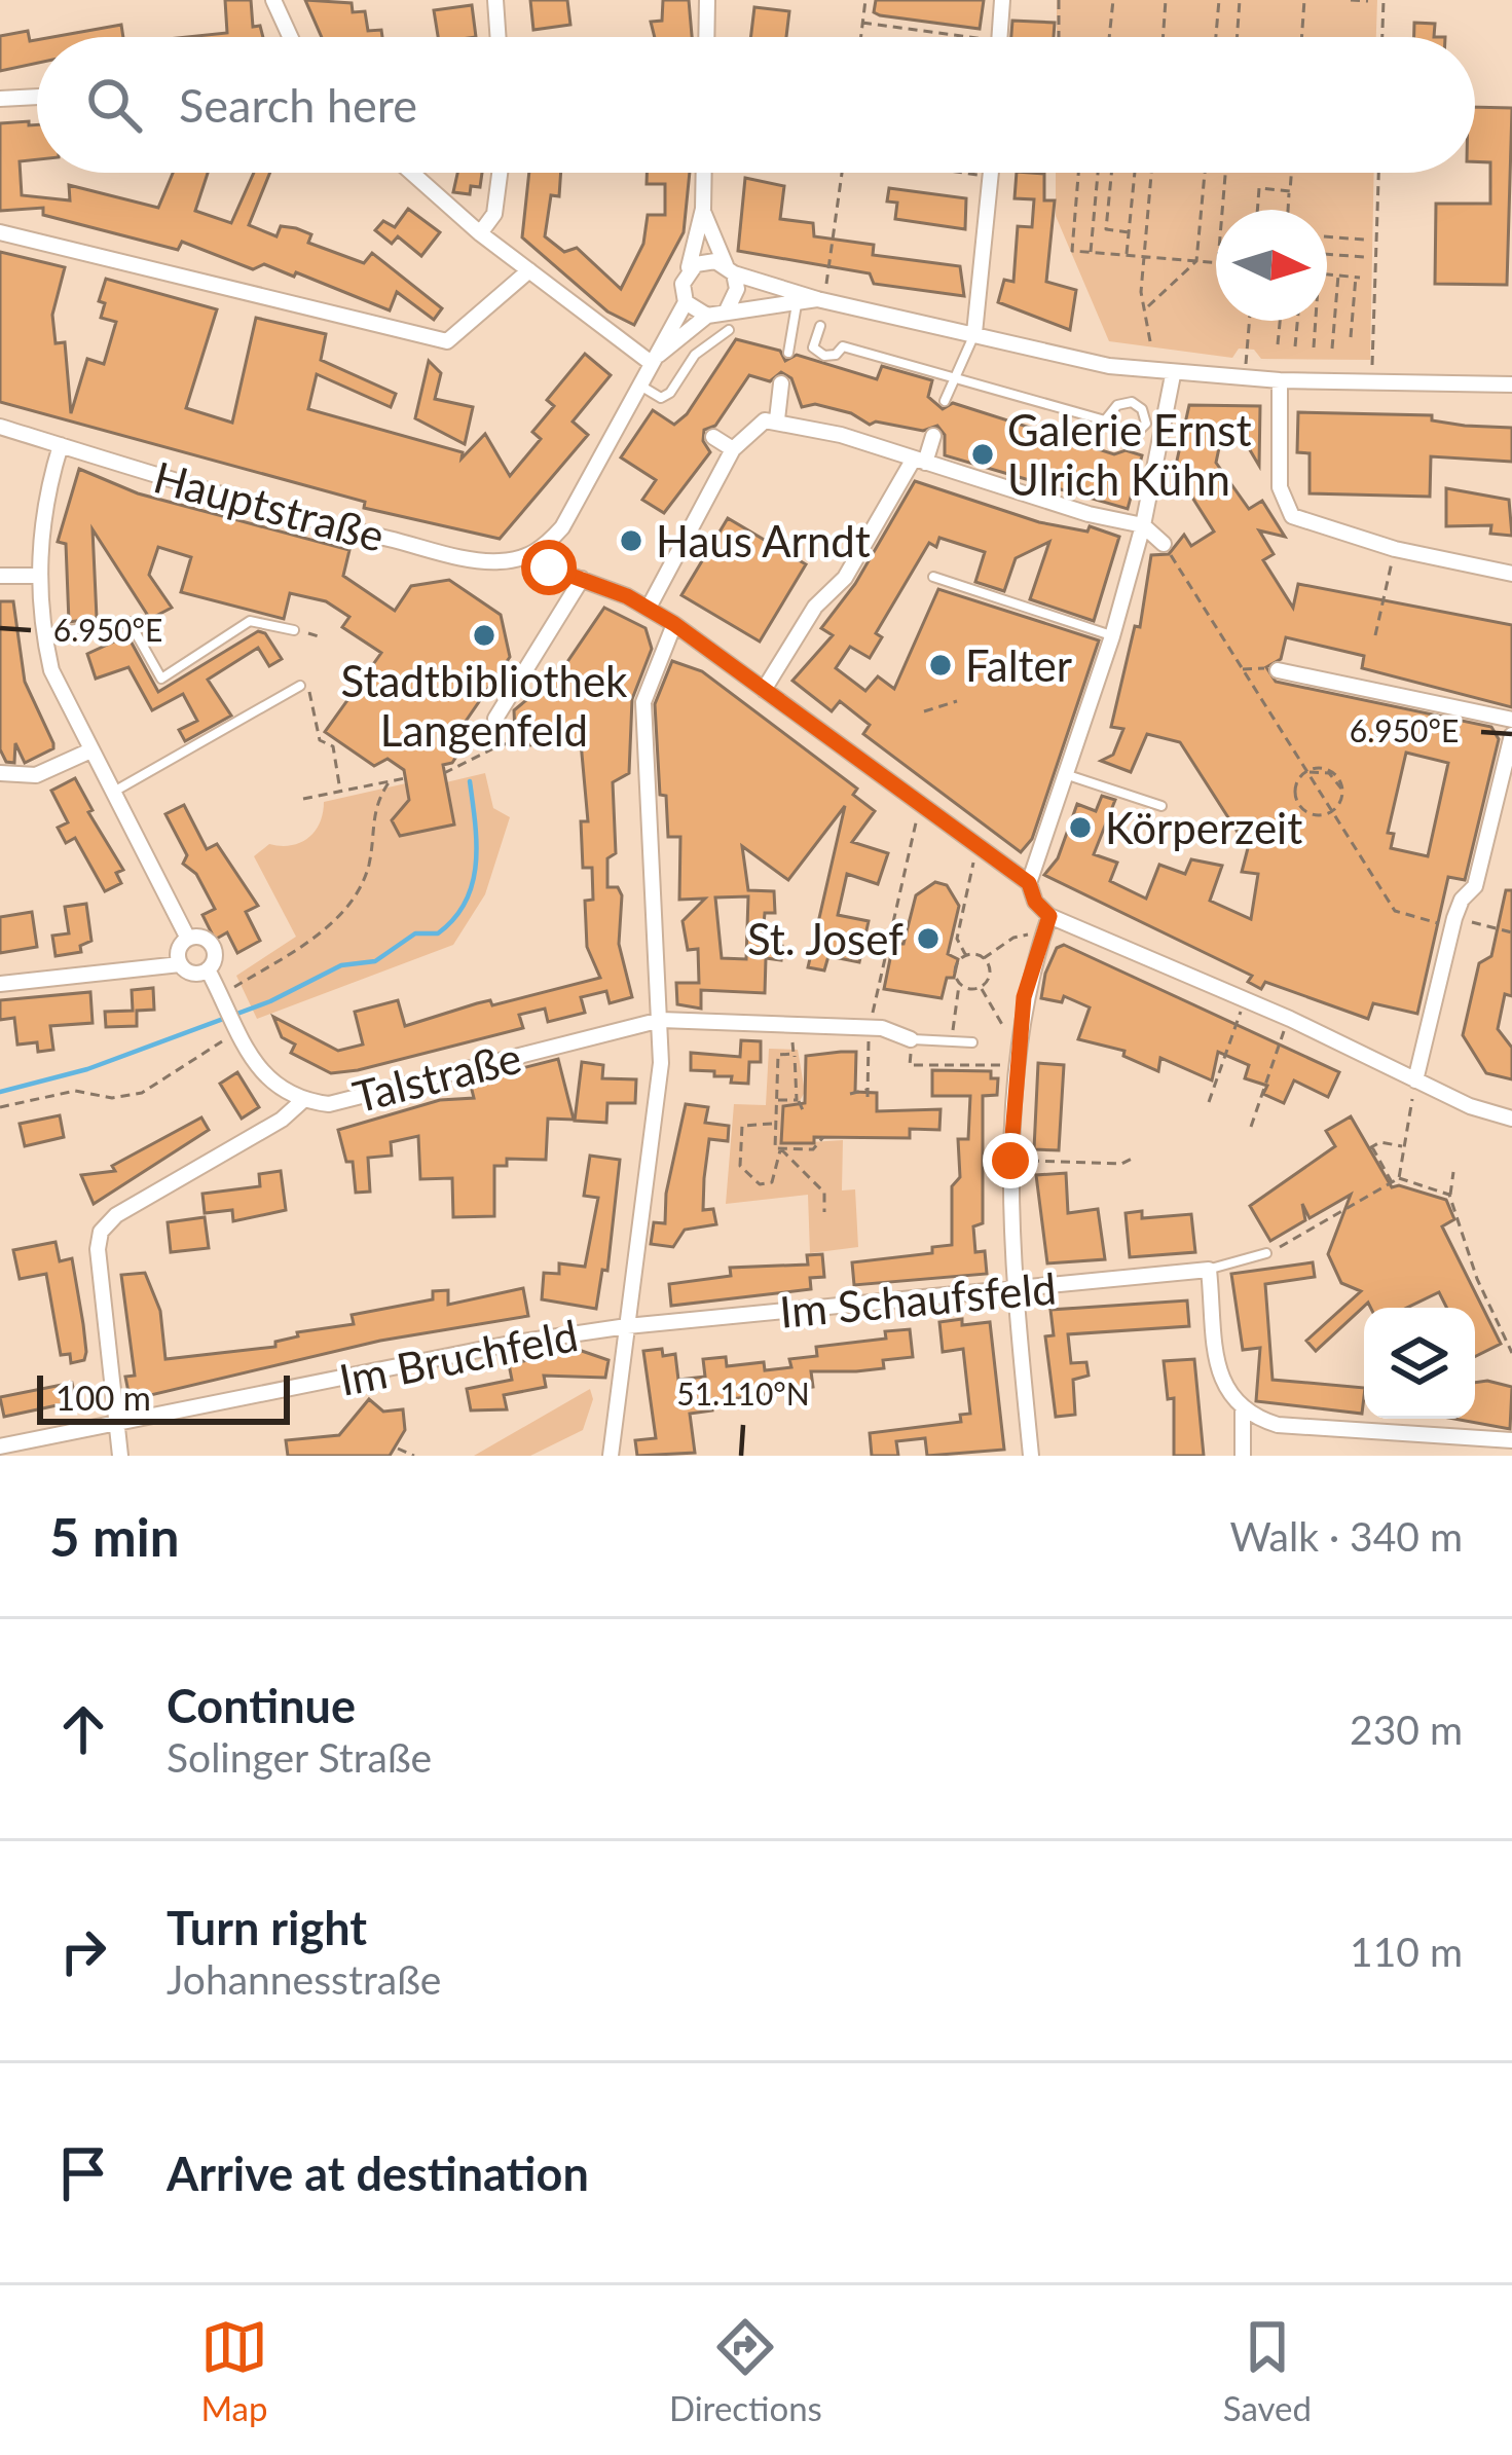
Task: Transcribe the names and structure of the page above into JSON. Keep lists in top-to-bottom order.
{
  "streets": {
    "street": [
      "Hauptstraße",
      "Talstraße",
      "Im Schaufsfeld",
      "Im Bruchfeld"
    ]
  },
  "crossings": [
    ["Im Schaufsfeld", "Im Bruchfeld"]
  ],
  "places": [
    "Galerie Ernst Ulrich Kühn",
    "Haus Arndt",
    "Stadtbibliothek Langenfeld",
    "Falter",
    "Körperzeit",
    "St. Josef"
  ],
  "scale_bar": "100 m",
  "north": "right",
  "page": {
    "search": "Search here",
    "scale": "100 m",
    "heading": ["5 min", "Walk · 340 m"],
    "list": [
      ["Continue", "Solinger Straße", "230 m"],
      ["Turn right", "Johannesstraße", "110 m"],
      "Arrive at destination"
    ],
    "nav": ["Map", "Directions", "Saved"]
  },
  "coordinates": ["6.950°E", "51.110°N"]
}
